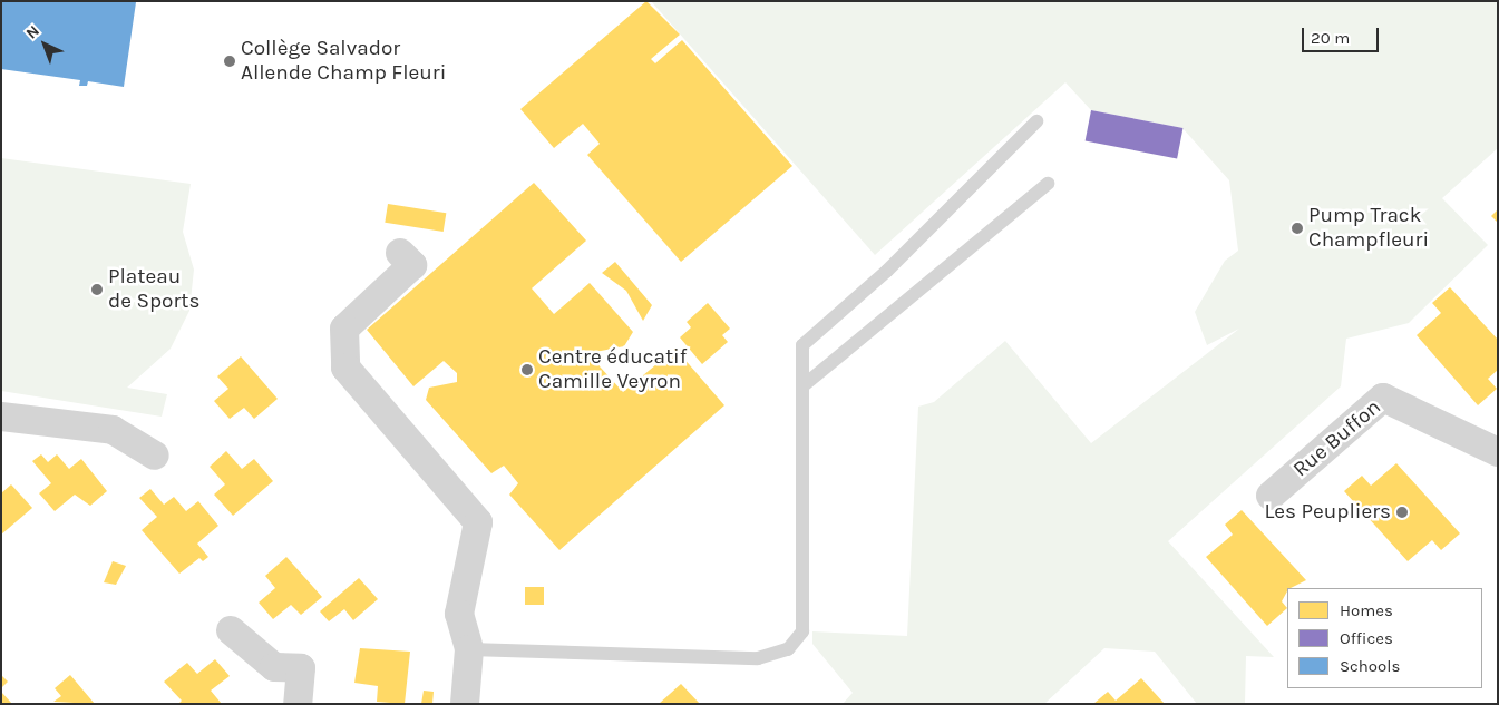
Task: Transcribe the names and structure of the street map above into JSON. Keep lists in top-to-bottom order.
{
  "streets": {
    "street": ["Rue Buffon"]
  },
  "places": [
    "Collège Salvador Allende Champ Fleuri",
    "Pump Track Champfleuri",
    "Plateau de Sports",
    "Centre éducatif Camille Veyron",
    "Les Peupliers"
  ],
  "legend": ["Homes", "Offices", "Schools"],
  "scale_bar": "20 m",
  "north": "top left"
}
